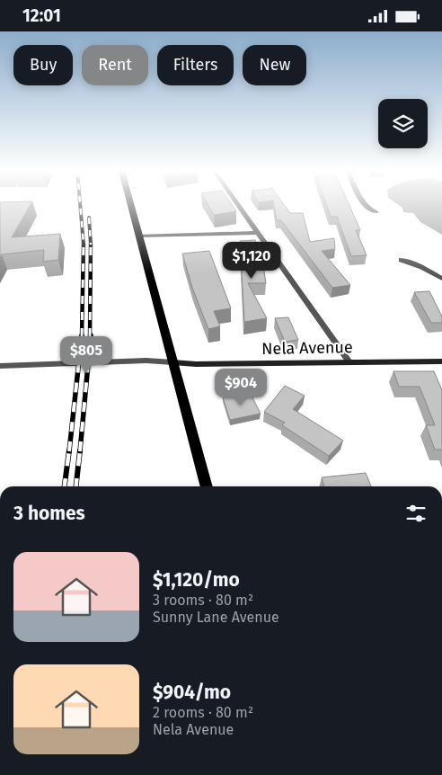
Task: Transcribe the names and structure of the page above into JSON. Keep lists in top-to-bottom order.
{
  "streets": {
    "street": ["Nela Avenue"]
  },
  "page": {
    "status": "12:01",
    "chip": [
      "Buy",
      "Rent",
      "Filters",
      "New"
    ],
    "price": ["$1,120", "$805", "$904"],
    "heading": "3 homes",
    "list": [
      {
        "name": "$1,120/mo",
        "note": "3 rooms · 80 m² · Sunny Lane Avenue"
      },
      {
        "name": "$904/mo",
        "note": "2 rooms · 80 m² · Nela Avenue"
      }
    ]
  }
}
